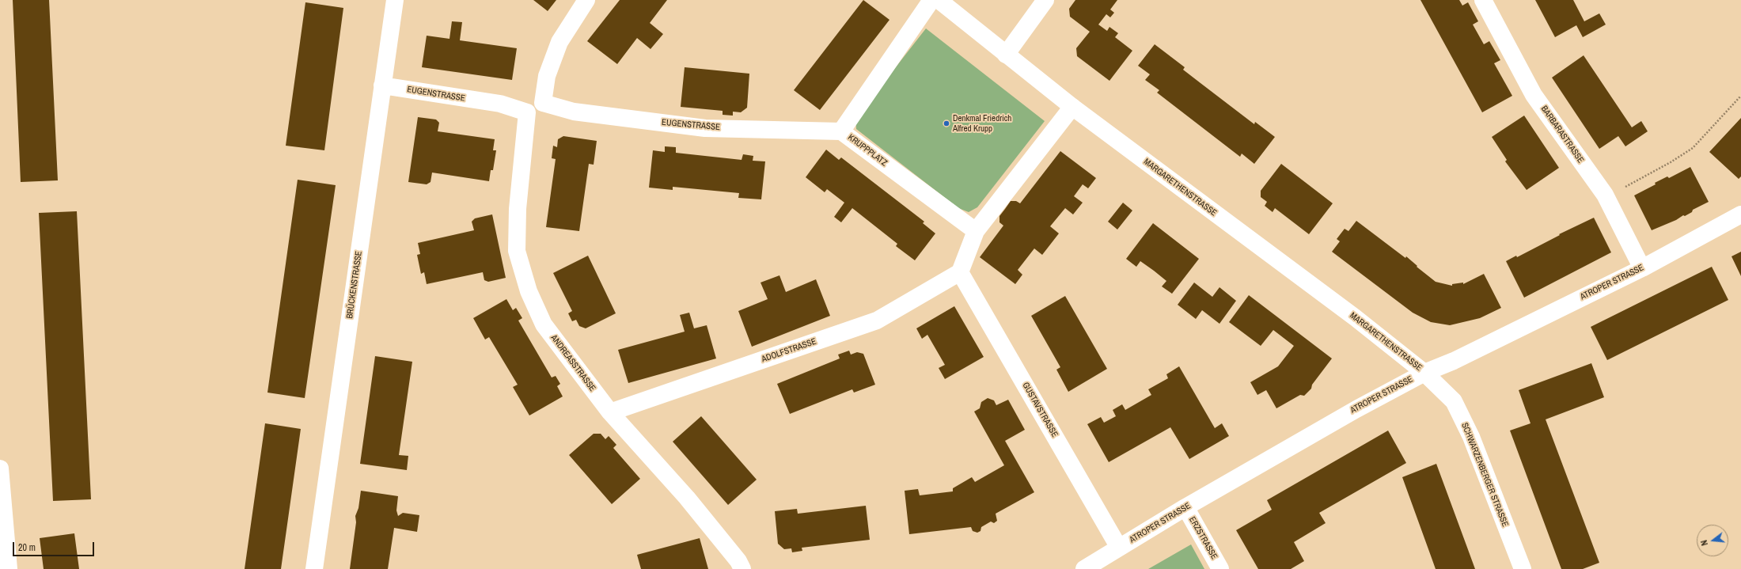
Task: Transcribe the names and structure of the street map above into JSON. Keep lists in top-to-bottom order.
{
  "streets": {
    "street": [
      "EUGENSTRASSE",
      "BARBARASTRASSE",
      "KRUPPPLATZ",
      "MARGARETHENSTRASSE",
      "ATROPER STRASSE",
      "BRÜCKENSTRASSE",
      "ADOLFSTRASSE",
      "ANDREASSTRASSE",
      "GUSTAVSTRASSE",
      "SCHWARZENBERGER STRASSE",
      "ERZSTRASSE"
    ]
  },
  "crossings": [
    ["EUGENSTRASSE", "KRUPPPLATZ"],
    ["EUGENSTRASSE", "BRÜCKENSTRASSE"],
    ["EUGENSTRASSE", "ANDREASSTRASSE"],
    ["BARBARASTRASSE", "ATROPER STRASSE"],
    ["MARGARETHENSTRASSE", "ATROPER STRASSE"],
    ["MARGARETHENSTRASSE", "SCHWARZENBERGER STRASSE"],
    ["ATROPER STRASSE", "GUSTAVSTRASSE"],
    ["ATROPER STRASSE", "SCHWARZENBERGER STRASSE"],
    ["ATROPER STRASSE", "ERZSTRASSE"],
    ["ADOLFSTRASSE", "ANDREASSTRASSE"],
    ["ADOLFSTRASSE", "GUSTAVSTRASSE"]
  ],
  "places": ["Denkmal Friedrich Alfred Krupp"],
  "scale_bar": "20 m",
  "north": "left"
}
